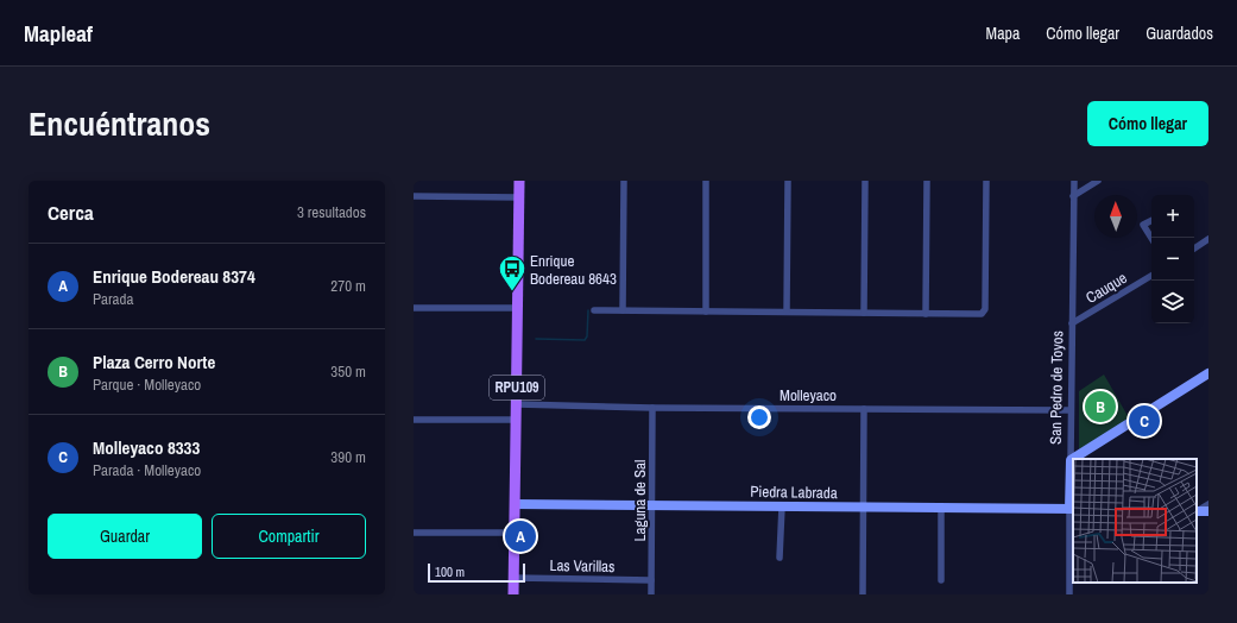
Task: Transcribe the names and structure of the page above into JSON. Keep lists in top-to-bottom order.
{
  "streets": {
    "main road": ["RPU109", "San Pedro de Toyos", "Piedra Labrada"],
    "street": [
      "Cauque",
      "Molleyaco",
      "Laguna de Sal",
      "Las Varillas"
    ]
  },
  "crossings": [
    ["Cauque", "San Pedro de Toyos"],
    ["RPU109", "Molleyaco"],
    ["RPU109", "Piedra Labrada"],
    ["RPU109", "Las Varillas"],
    ["San Pedro de Toyos", "Molleyaco"],
    ["San Pedro de Toyos", "Piedra Labrada"],
    ["Molleyaco", "Laguna de Sal"],
    ["Piedra Labrada", "Laguna de Sal"],
    ["Laguna de Sal", "Las Varillas"]
  ],
  "places": {
    "bus stop": ["Enrique Bodereau 8643"]
  },
  "scale_bar": "100 m",
  "north": "top",
  "page": {
    "header": "Mapleaf",
    "nav": ["Mapa", "Cómo llegar", "Guardados"],
    "title": "Encuéntranos",
    "buttons": [
      "Cómo llegar",
      ["Guardar", "Compartir"]
    ],
    "heading": ["Cerca", "3 resultados"],
    "map_buttons": ["+", "−"],
    "list": [
      {
        "mark": "A",
        "name": "Enrique Bodereau 8374",
        "note": "Parada",
        "value": "270 m"
      },
      {
        "mark": "B",
        "name": "Plaza Cerro Norte",
        "note": "Parque · Molleyaco",
        "value": "350 m"
      },
      {
        "mark": "C",
        "name": "Molleyaco 8333",
        "note": "Parada · Molleyaco",
        "value": "390 m"
      }
    ],
    "pins": ["B", "C", "A"],
    "scale": "100 m"
  }
}
